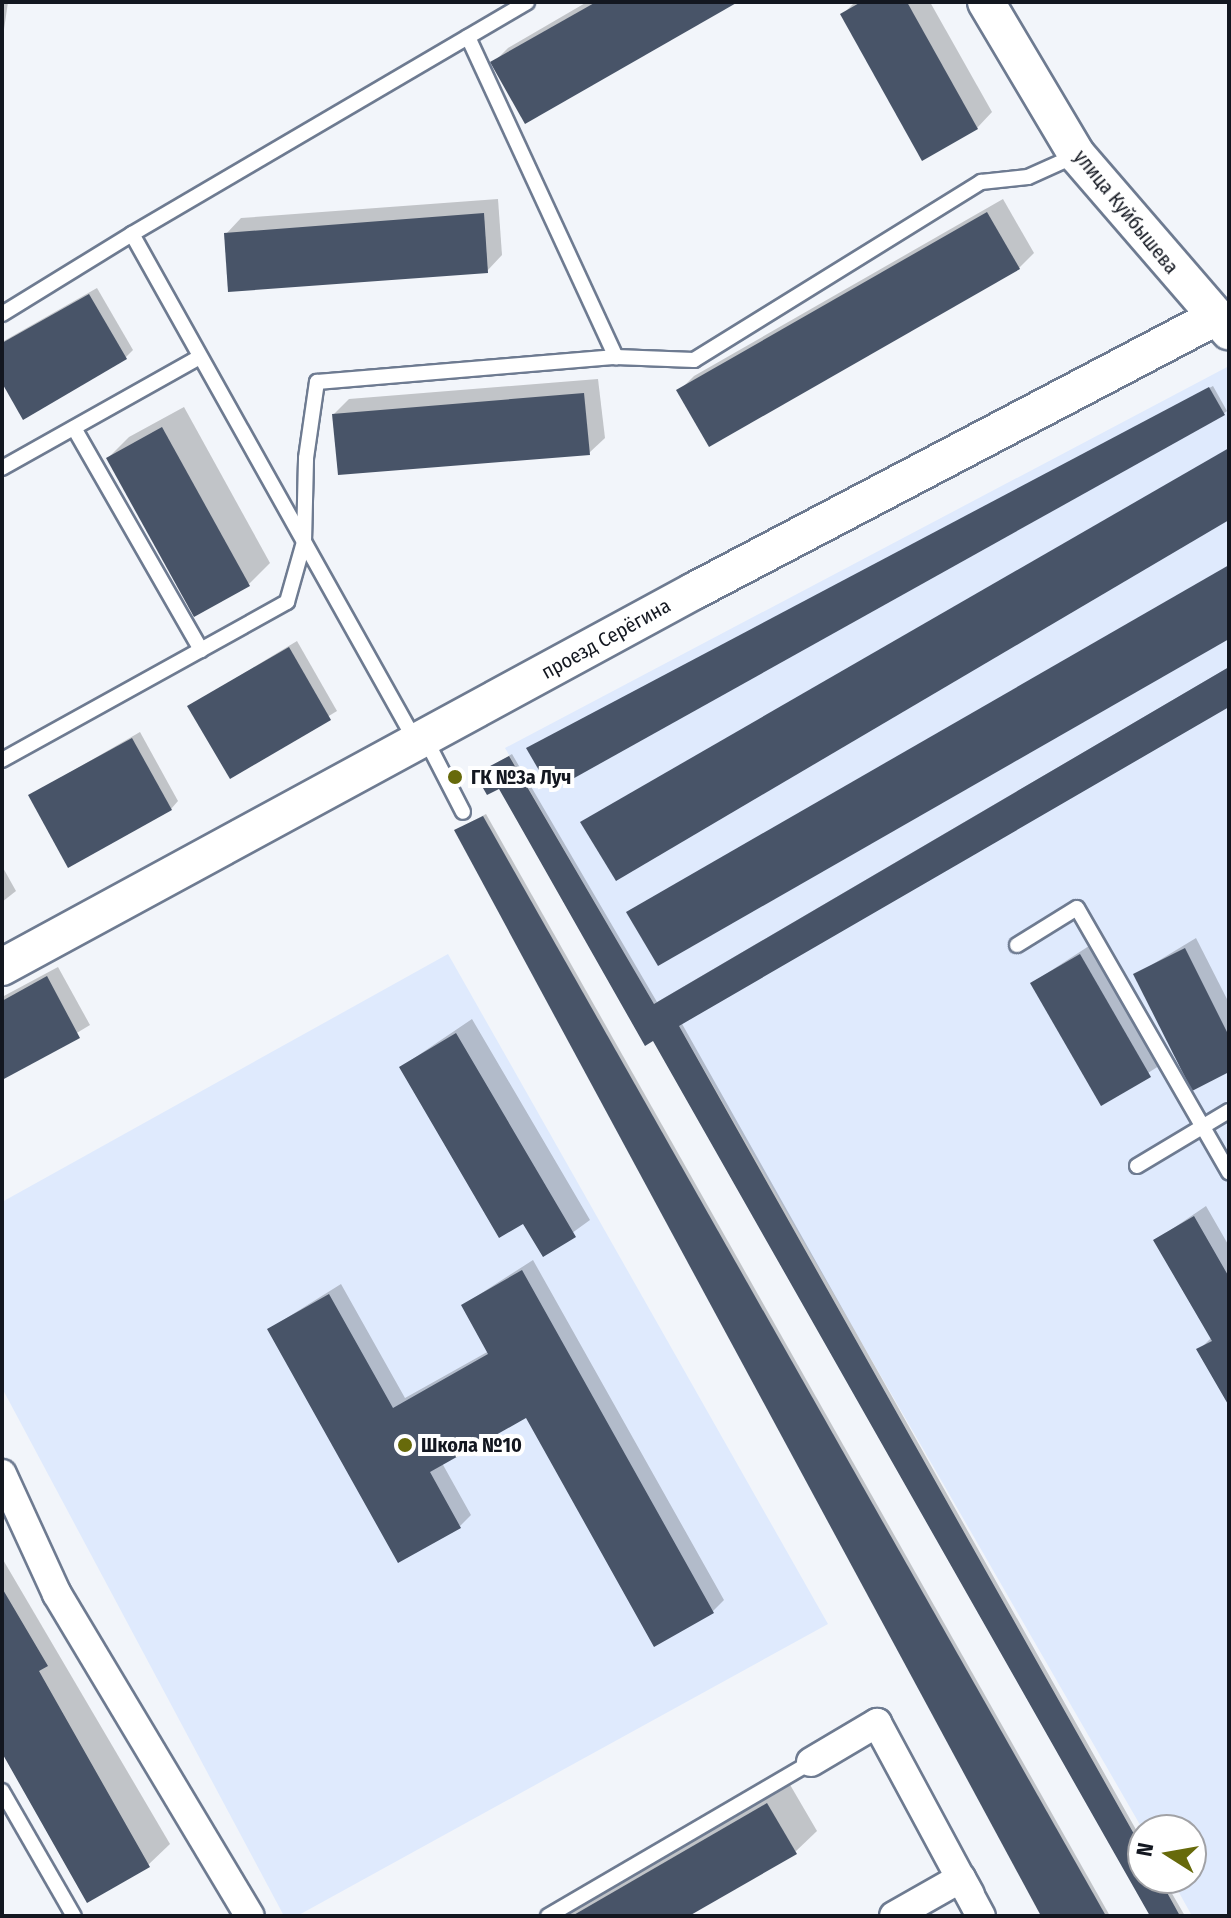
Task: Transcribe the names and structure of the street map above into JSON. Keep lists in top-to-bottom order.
{
  "streets": {
    "street": ["улица Куйбышева", "проезд Серёгина"]
  },
  "crossings": [
    ["улица Куйбышева", "проезд Серёгина"]
  ],
  "places": ["ГК №3а Луч", "Школа №10"],
  "north": "left"
}
